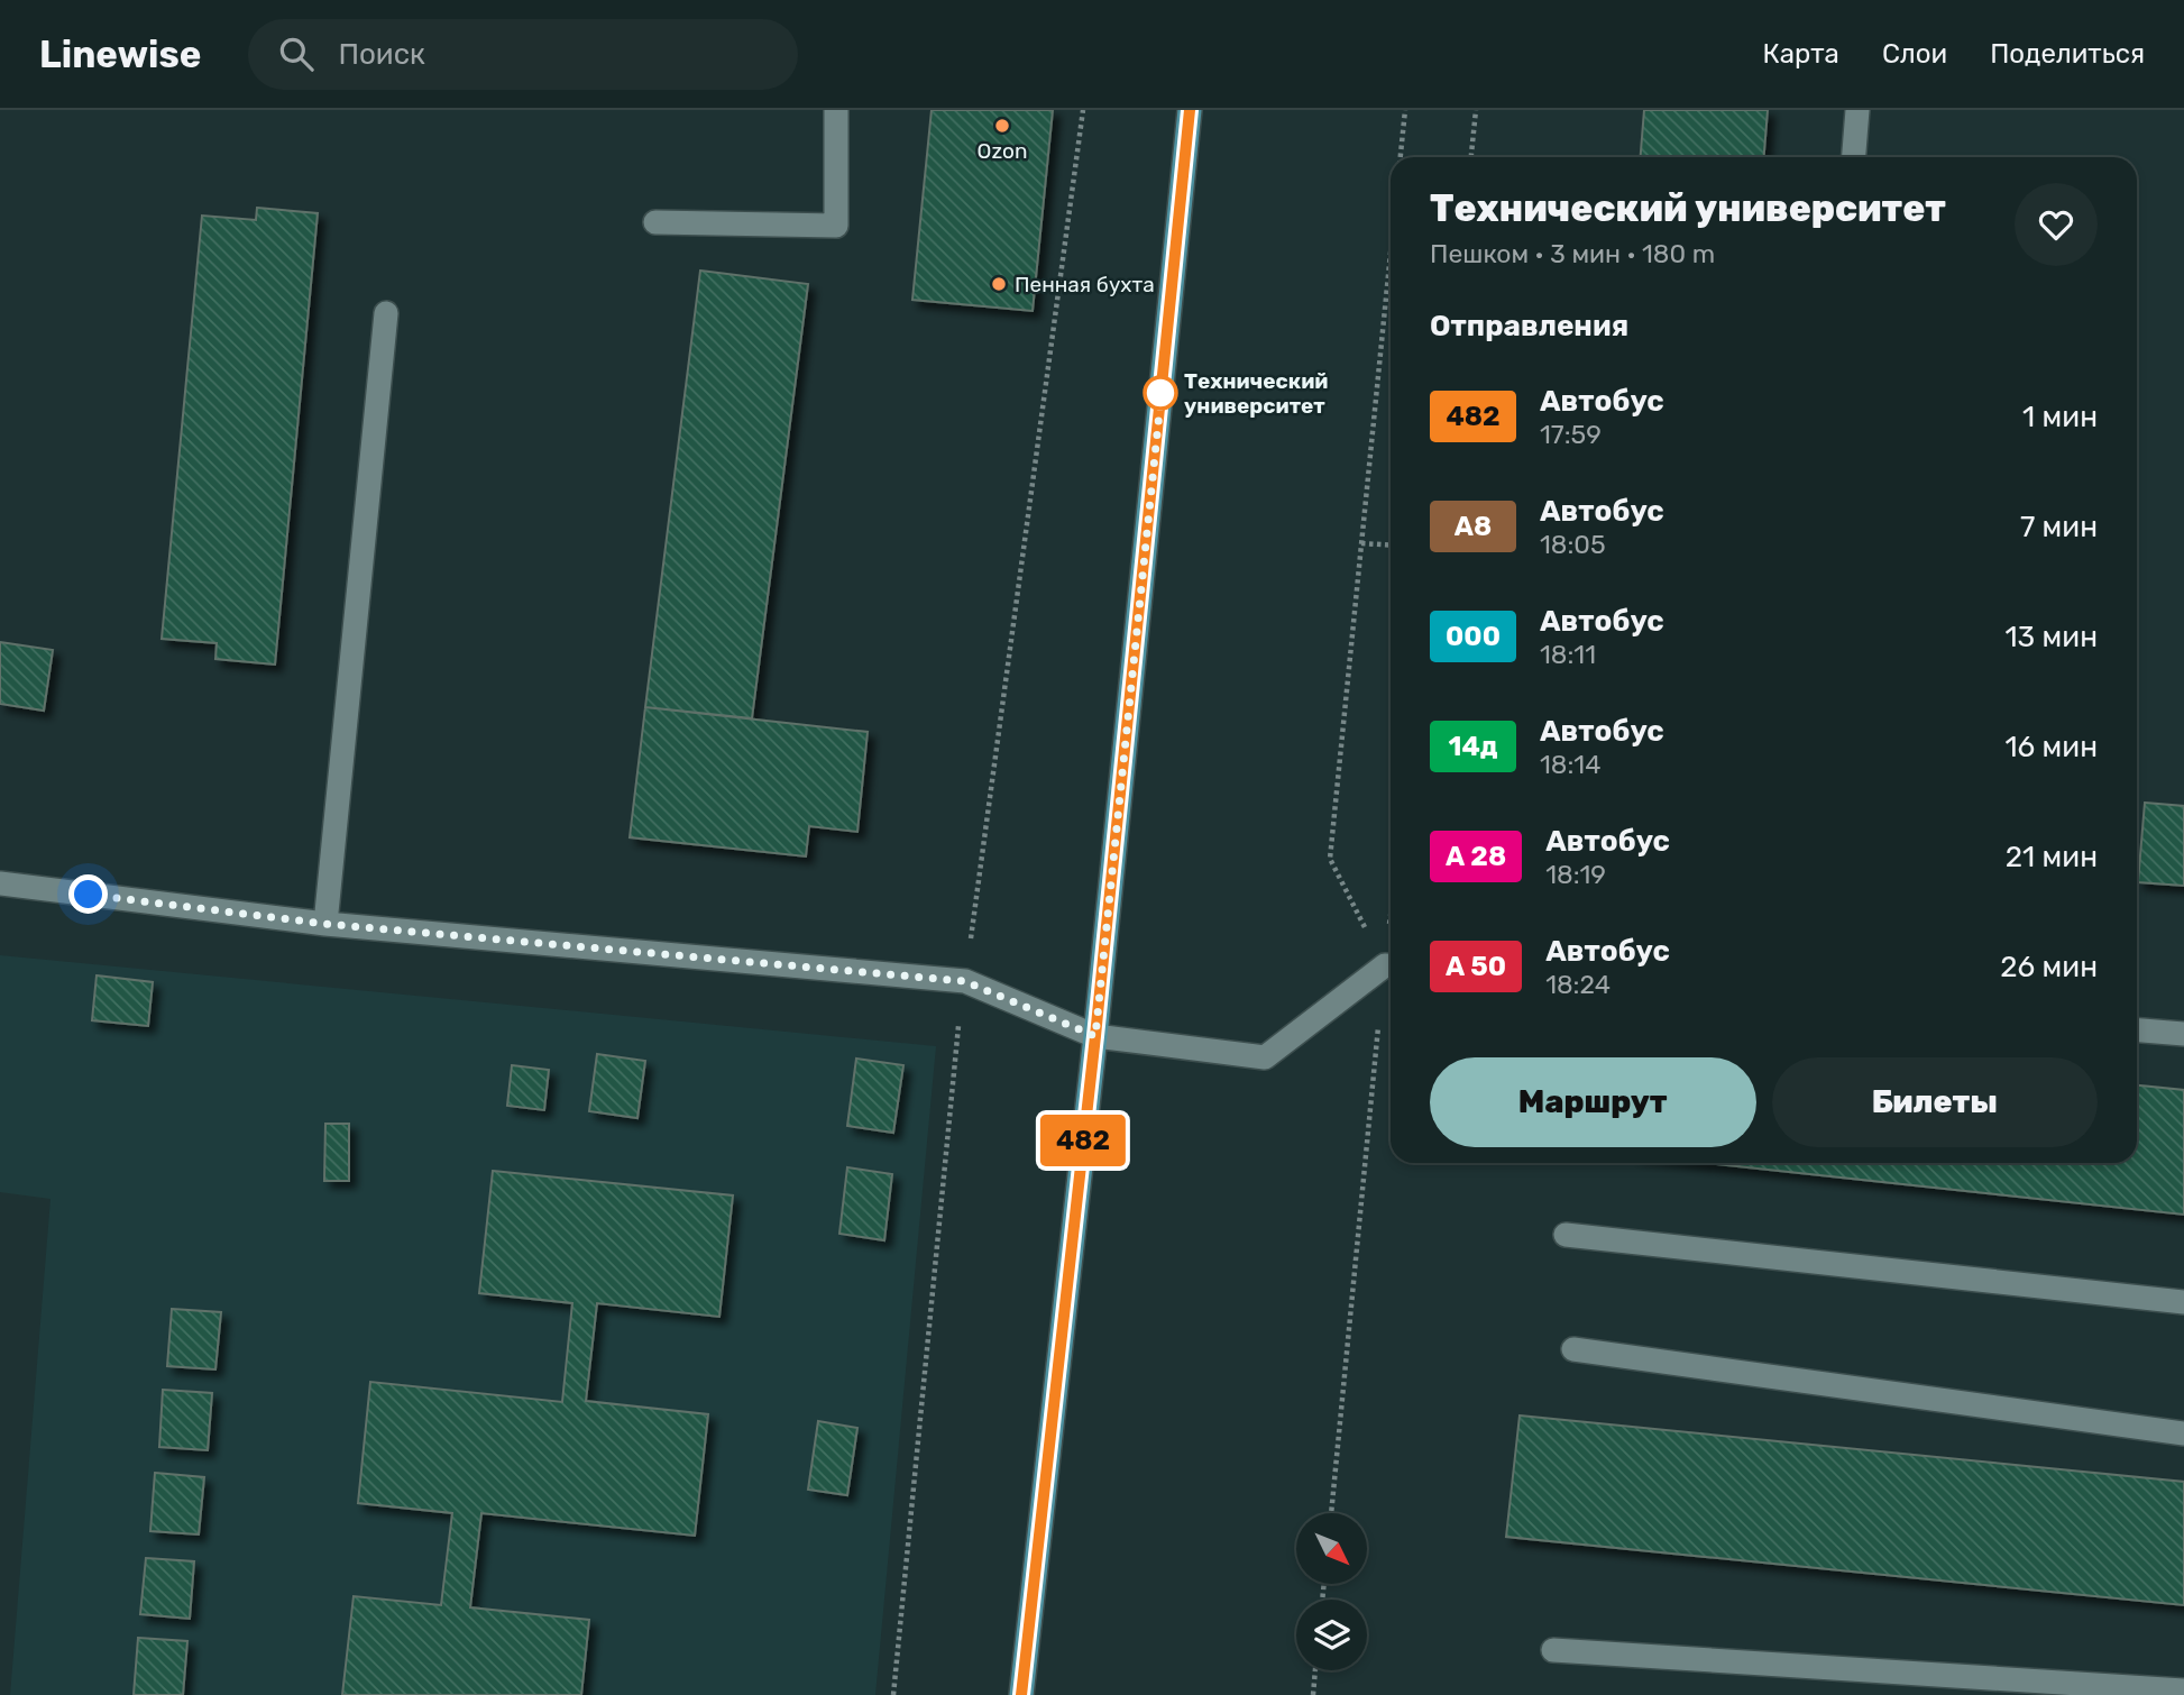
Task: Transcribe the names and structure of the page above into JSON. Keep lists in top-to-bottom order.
{
  "places": ["Ozon", "Пенная бухта", "Технический университет"],
  "lines": ["bus line 482"],
  "north": "bottom right",
  "page": {
    "header": "Linewise",
    "search": "Поиск",
    "nav": ["Карта", "Слои", "Поделиться"],
    "on_map": "482",
    "heading": [
      ["Технический университет", "Пешком · 3 мин · 180 m"],
      "Отправления"
    ],
    "list": [
      {
        "mark": "482",
        "name": "Автобус",
        "note": "17:59",
        "value": "1 мин"
      },
      {
        "mark": "А8",
        "name": "Автобус",
        "note": "18:05",
        "value": "7 мин"
      },
      {
        "mark": "000",
        "name": "Автобус",
        "note": "18:11",
        "value": "13 мин"
      },
      {
        "mark": "14д",
        "name": "Автобус",
        "note": "18:14",
        "value": "16 мин"
      },
      {
        "mark": "А 28",
        "name": "Автобус",
        "note": "18:19",
        "value": "21 мин"
      },
      {
        "mark": "А 50",
        "name": "Автобус",
        "note": "18:24",
        "value": "26 мин"
      }
    ],
    "buttons": ["Маршрут", "Билеты"]
  }
}
